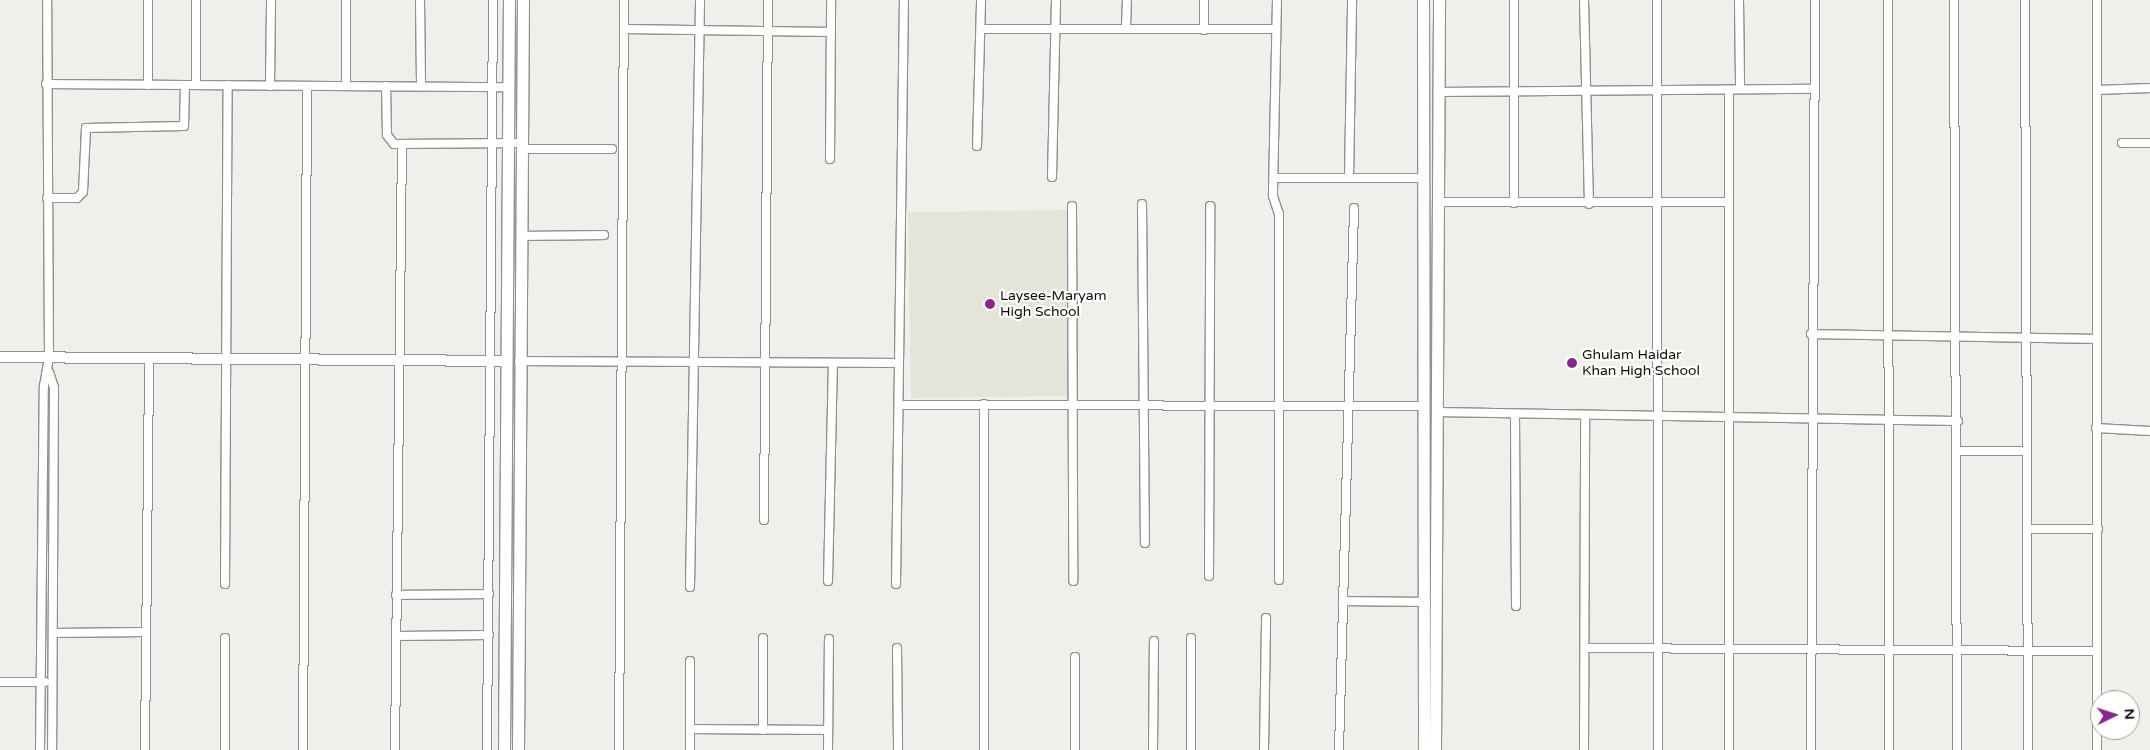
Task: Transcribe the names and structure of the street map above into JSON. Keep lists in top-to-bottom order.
{
  "places": ["Laysee-Maryam High School", "Ghulam Haidar Khan High School"],
  "north": "right"
}
